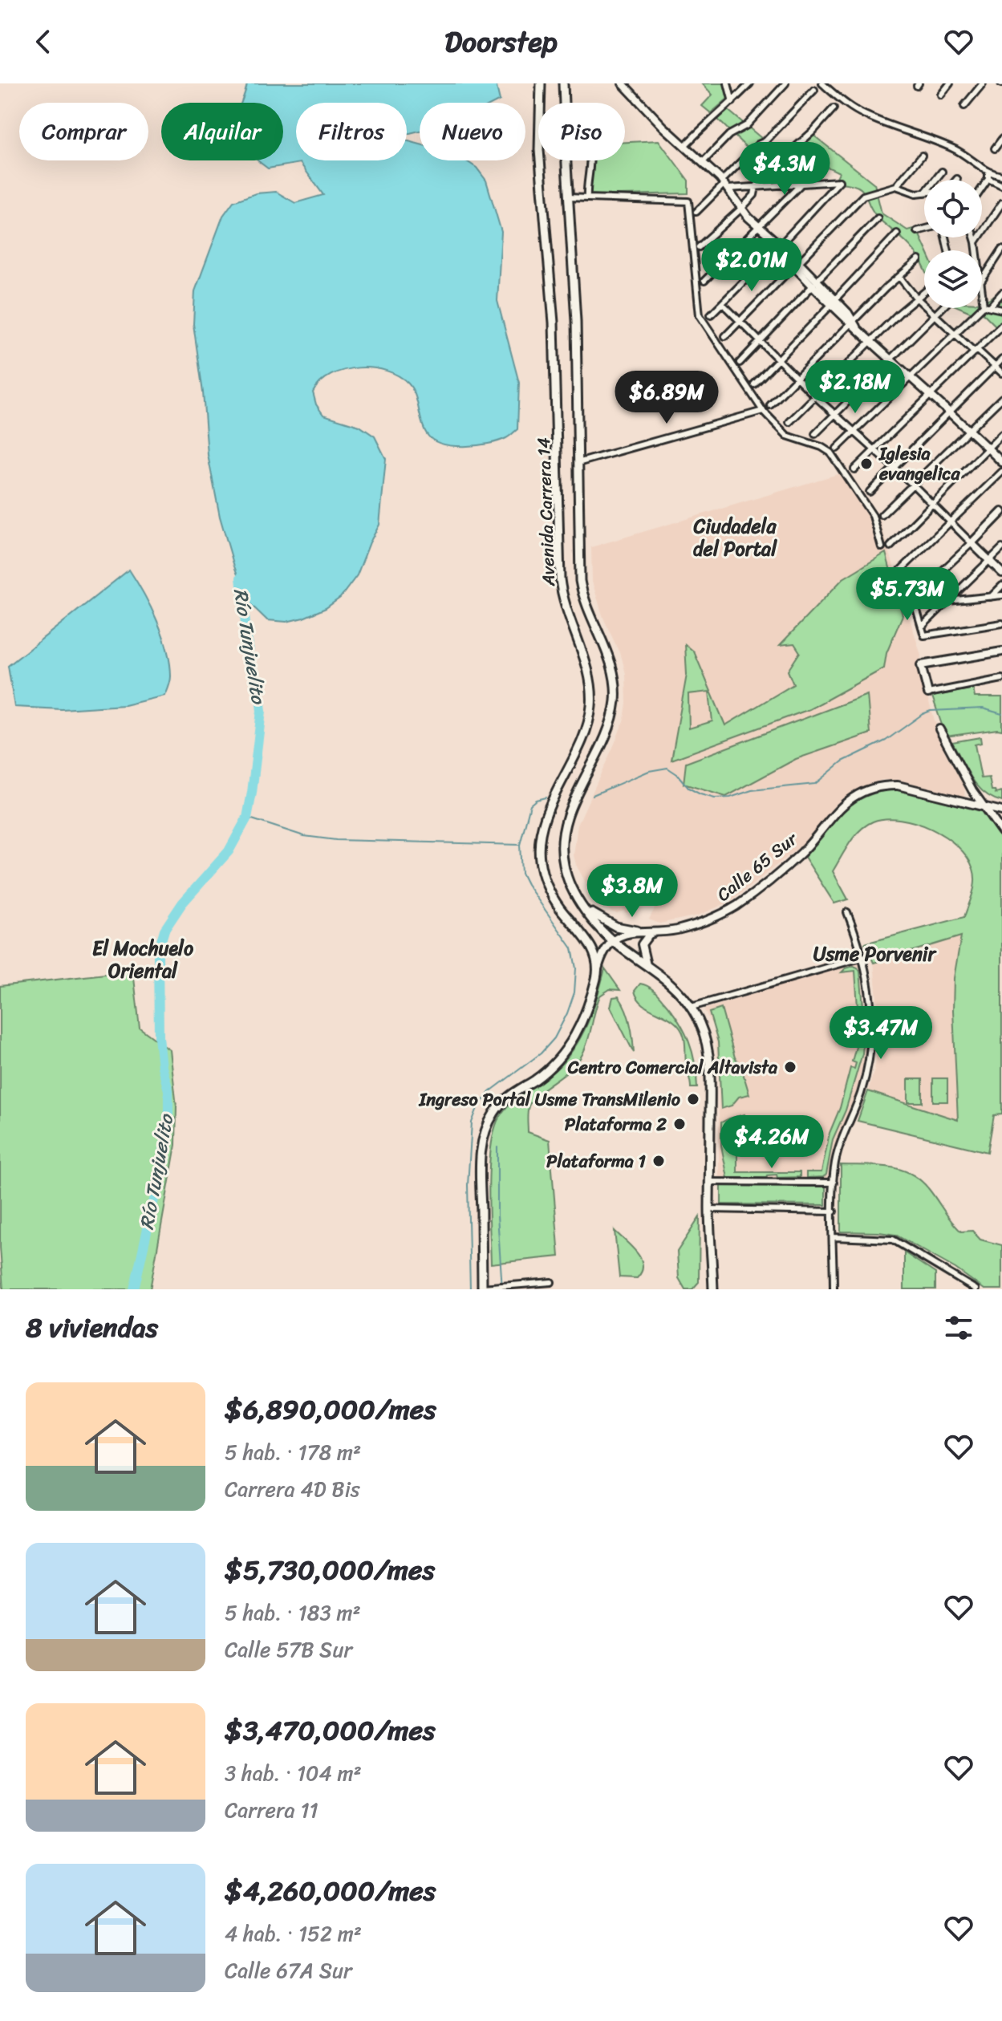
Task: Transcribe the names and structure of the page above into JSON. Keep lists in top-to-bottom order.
{
  "streets": {
    "main road": ["Avenida Carrera 14"],
    "street": ["Calle 65 Sur"]
  },
  "crossings": [
    ["Avenida Carrera 14", "Calle 65 Sur"]
  ],
  "districts": ["Ciudadela del Portal", "El Mochuelo Oriental", "Usme Porvenir"],
  "water": ["Río Tunjuelito"],
  "places": [
    "Iglesia evangelica",
    "Centro Comercial Altavista",
    "Ingreso Portal Usme TransMilenio",
    "Plataforma 2",
    "Plataforma 1"
  ],
  "page": {
    "header": "Doorstep",
    "chip": [
      "Comprar",
      "Alquilar",
      "Filtros",
      "Nuevo",
      "Piso"
    ],
    "price": [
      "$4.3M",
      "$2.01M",
      "$2.18M",
      "$6.89M",
      "$5.73M",
      "$3.8M",
      "$3.47M",
      "$4.26M"
    ],
    "heading": "8 viviendas",
    "list": [
      {
        "name": "$6,890,000/mes",
        "note": "5 hab. · 178 m² · Carrera 4D Bis"
      },
      {
        "name": "$5,730,000/mes",
        "note": "5 hab. · 183 m² · Calle 57B Sur"
      },
      {
        "name": "$3,470,000/mes",
        "note": "3 hab. · 104 m² · Carrera 11"
      },
      {
        "name": "$4,260,000/mes",
        "note": "4 hab. · 152 m² · Calle 67A Sur"
      }
    ]
  }
}
